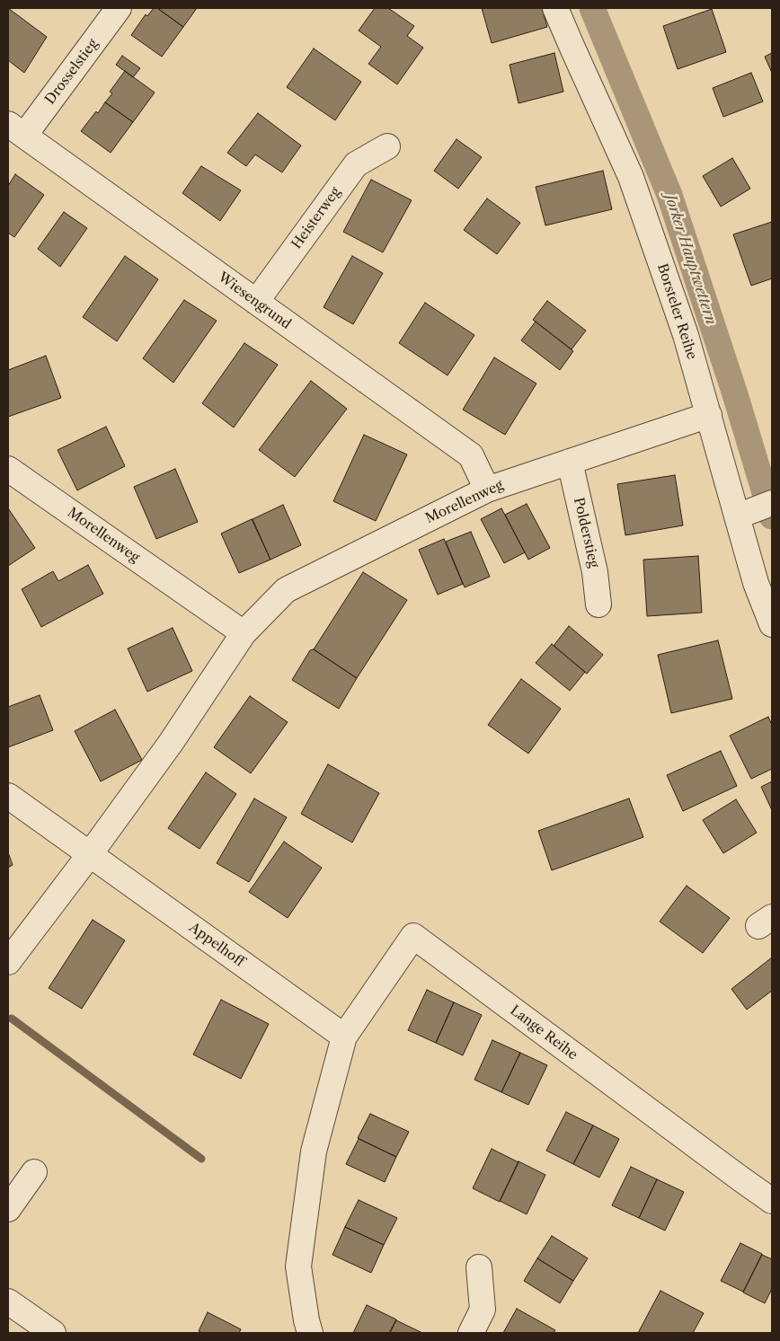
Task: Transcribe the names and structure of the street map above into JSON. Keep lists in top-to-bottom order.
{
  "streets": {
    "street": [
      "Drosselstieg",
      "Heisterweg",
      "Wiesengrund",
      "Borsteler Reihe",
      "Morellenweg",
      "Polderstieg",
      "Appelhoff",
      "Lange Reihe"
    ]
  },
  "crossings": [
    ["Drosselstieg", "Wiesengrund"],
    ["Heisterweg", "Wiesengrund"],
    ["Wiesengrund", "Morellenweg"],
    ["Borsteler Reihe", "Morellenweg"],
    ["Morellenweg", "Polderstieg"],
    ["Morellenweg", "Appelhoff"],
    ["Appelhoff", "Lange Reihe"]
  ],
  "water": ["Jorker Hauptwettern"]
}
